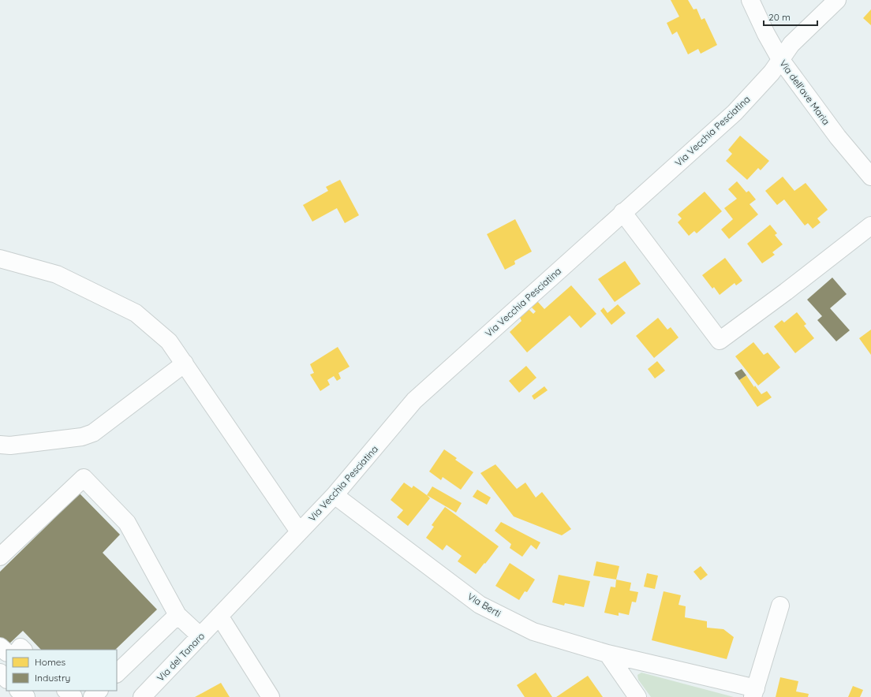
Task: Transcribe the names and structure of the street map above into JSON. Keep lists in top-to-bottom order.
{
  "streets": {
    "street": [
      "Via dell'ave Maria",
      "Via Vecchia Pesciatina",
      "Via Berti",
      "Via del Tanaro"
    ]
  },
  "crossings": [
    ["Via dell'ave Maria", "Via Vecchia Pesciatina"],
    ["Via Vecchia Pesciatina", "Via Berti"],
    ["Via Vecchia Pesciatina", "Via del Tanaro"]
  ],
  "legend": ["Homes", "Industry"],
  "scale_bar": "20 m"
}
